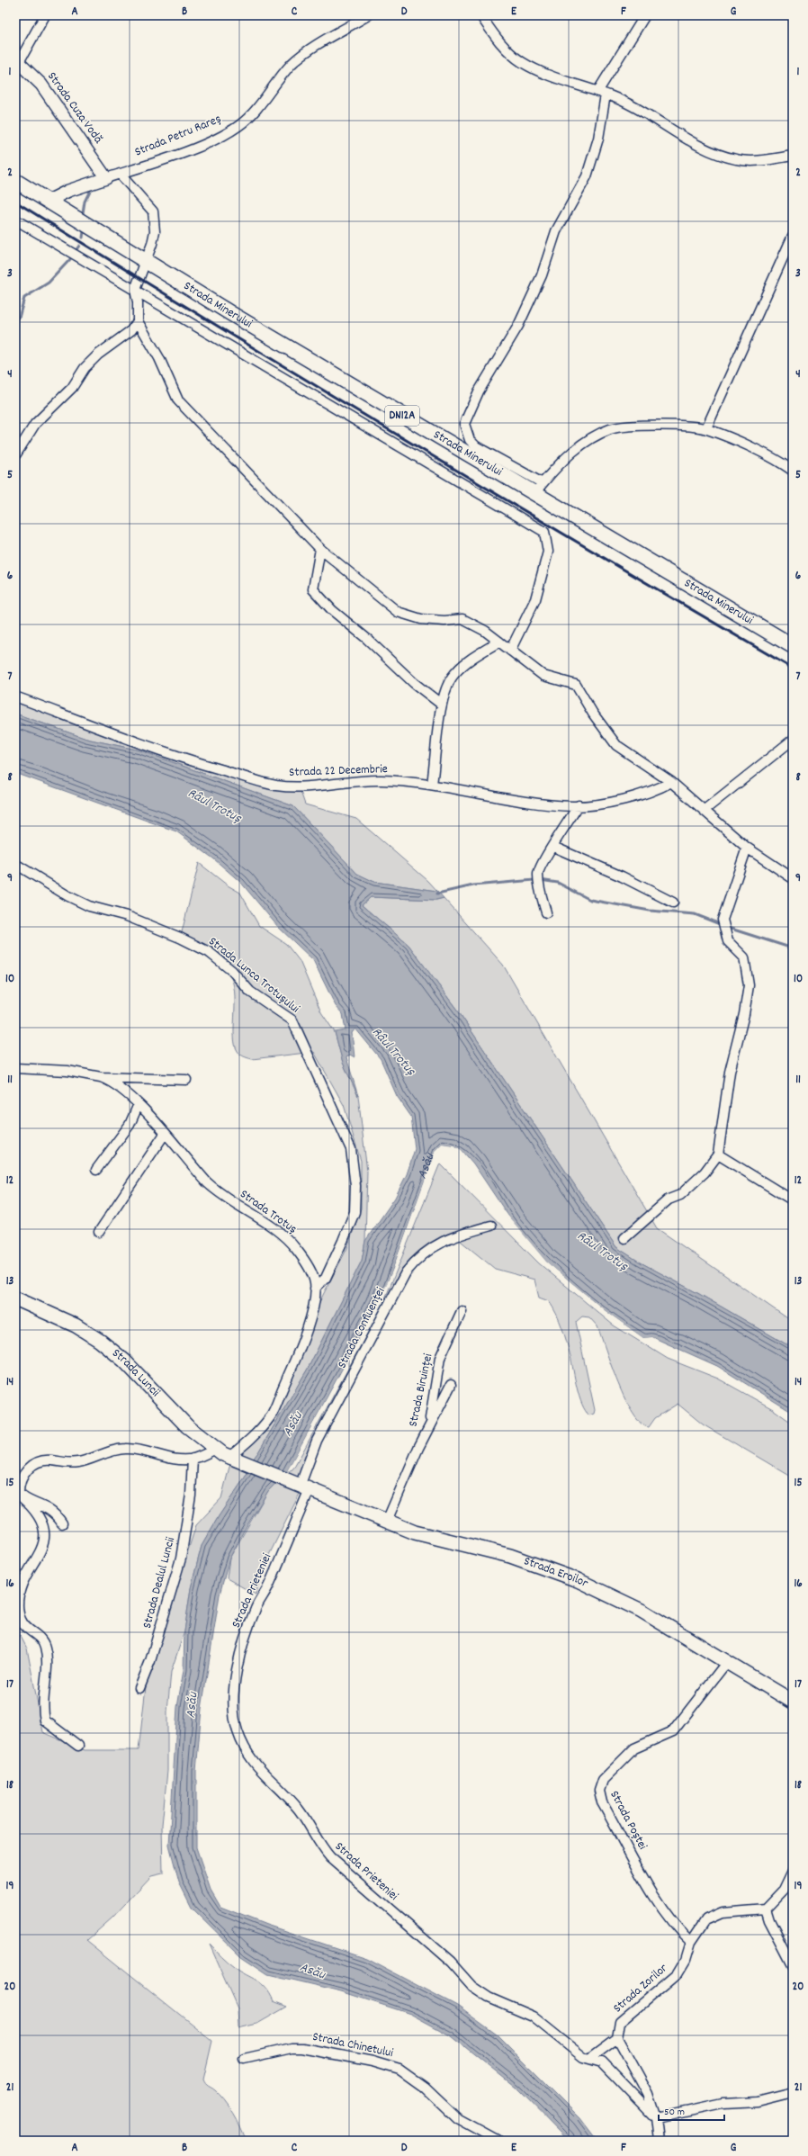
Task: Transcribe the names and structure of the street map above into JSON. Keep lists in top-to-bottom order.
{
  "streets": {
    "main road": [
      "Strada Minerului",
      "DN12A",
      "Strada Luncii",
      "Strada Eroilor"
    ],
    "street": [
      "Strada Cuza Vodă",
      "Strada Petru Rareș",
      "Strada 22 Decembrie",
      "Strada Lunca Trotușului",
      "Strada Trotuș",
      "Strada Confluenței",
      "Strada Biruinței",
      "Strada Dealul Luncii",
      "Strada Prieteniei",
      "Strada Poștei",
      "Strada Zorilor",
      "Strada Chinetului"
    ]
  },
  "crossings": [
    ["Strada Cuza Vodă", "Strada Petru Rareș"],
    ["Strada Petru Rareș", "Strada Minerului"],
    ["Strada Lunca Trotușului", "Strada Trotuș"],
    ["Strada Trotuș", "Strada Luncii"],
    ["Strada Confluenței", "Strada Luncii"],
    ["Strada Confluenței", "Strada Eroilor"],
    ["Strada Confluenței", "Strada Prieteniei"],
    ["Strada Luncii", "Strada Eroilor"],
    ["Strada Luncii", "Strada Prieteniei"],
    ["Strada Biruinței", "Strada Eroilor"],
    ["Strada Eroilor", "Strada Prieteniei"],
    ["Strada Eroilor", "Strada Poștei"],
    ["Strada Poștei", "Strada Zorilor"]
  ],
  "water": ["Râul Trotuș", "Asău"],
  "scale_bar": "50 m",
  "grid": {
    "columns": [
      "A",
      "B",
      "C",
      "D",
      "E",
      "F",
      "G"
    ],
    "rows": [
      "1",
      "2",
      "3",
      "4",
      "5",
      "6",
      "7",
      "8",
      "9",
      "10",
      "11",
      "12",
      "13",
      "14",
      "15",
      "16",
      "17",
      "18",
      "19",
      "20",
      "21"
    ]
  }
}
